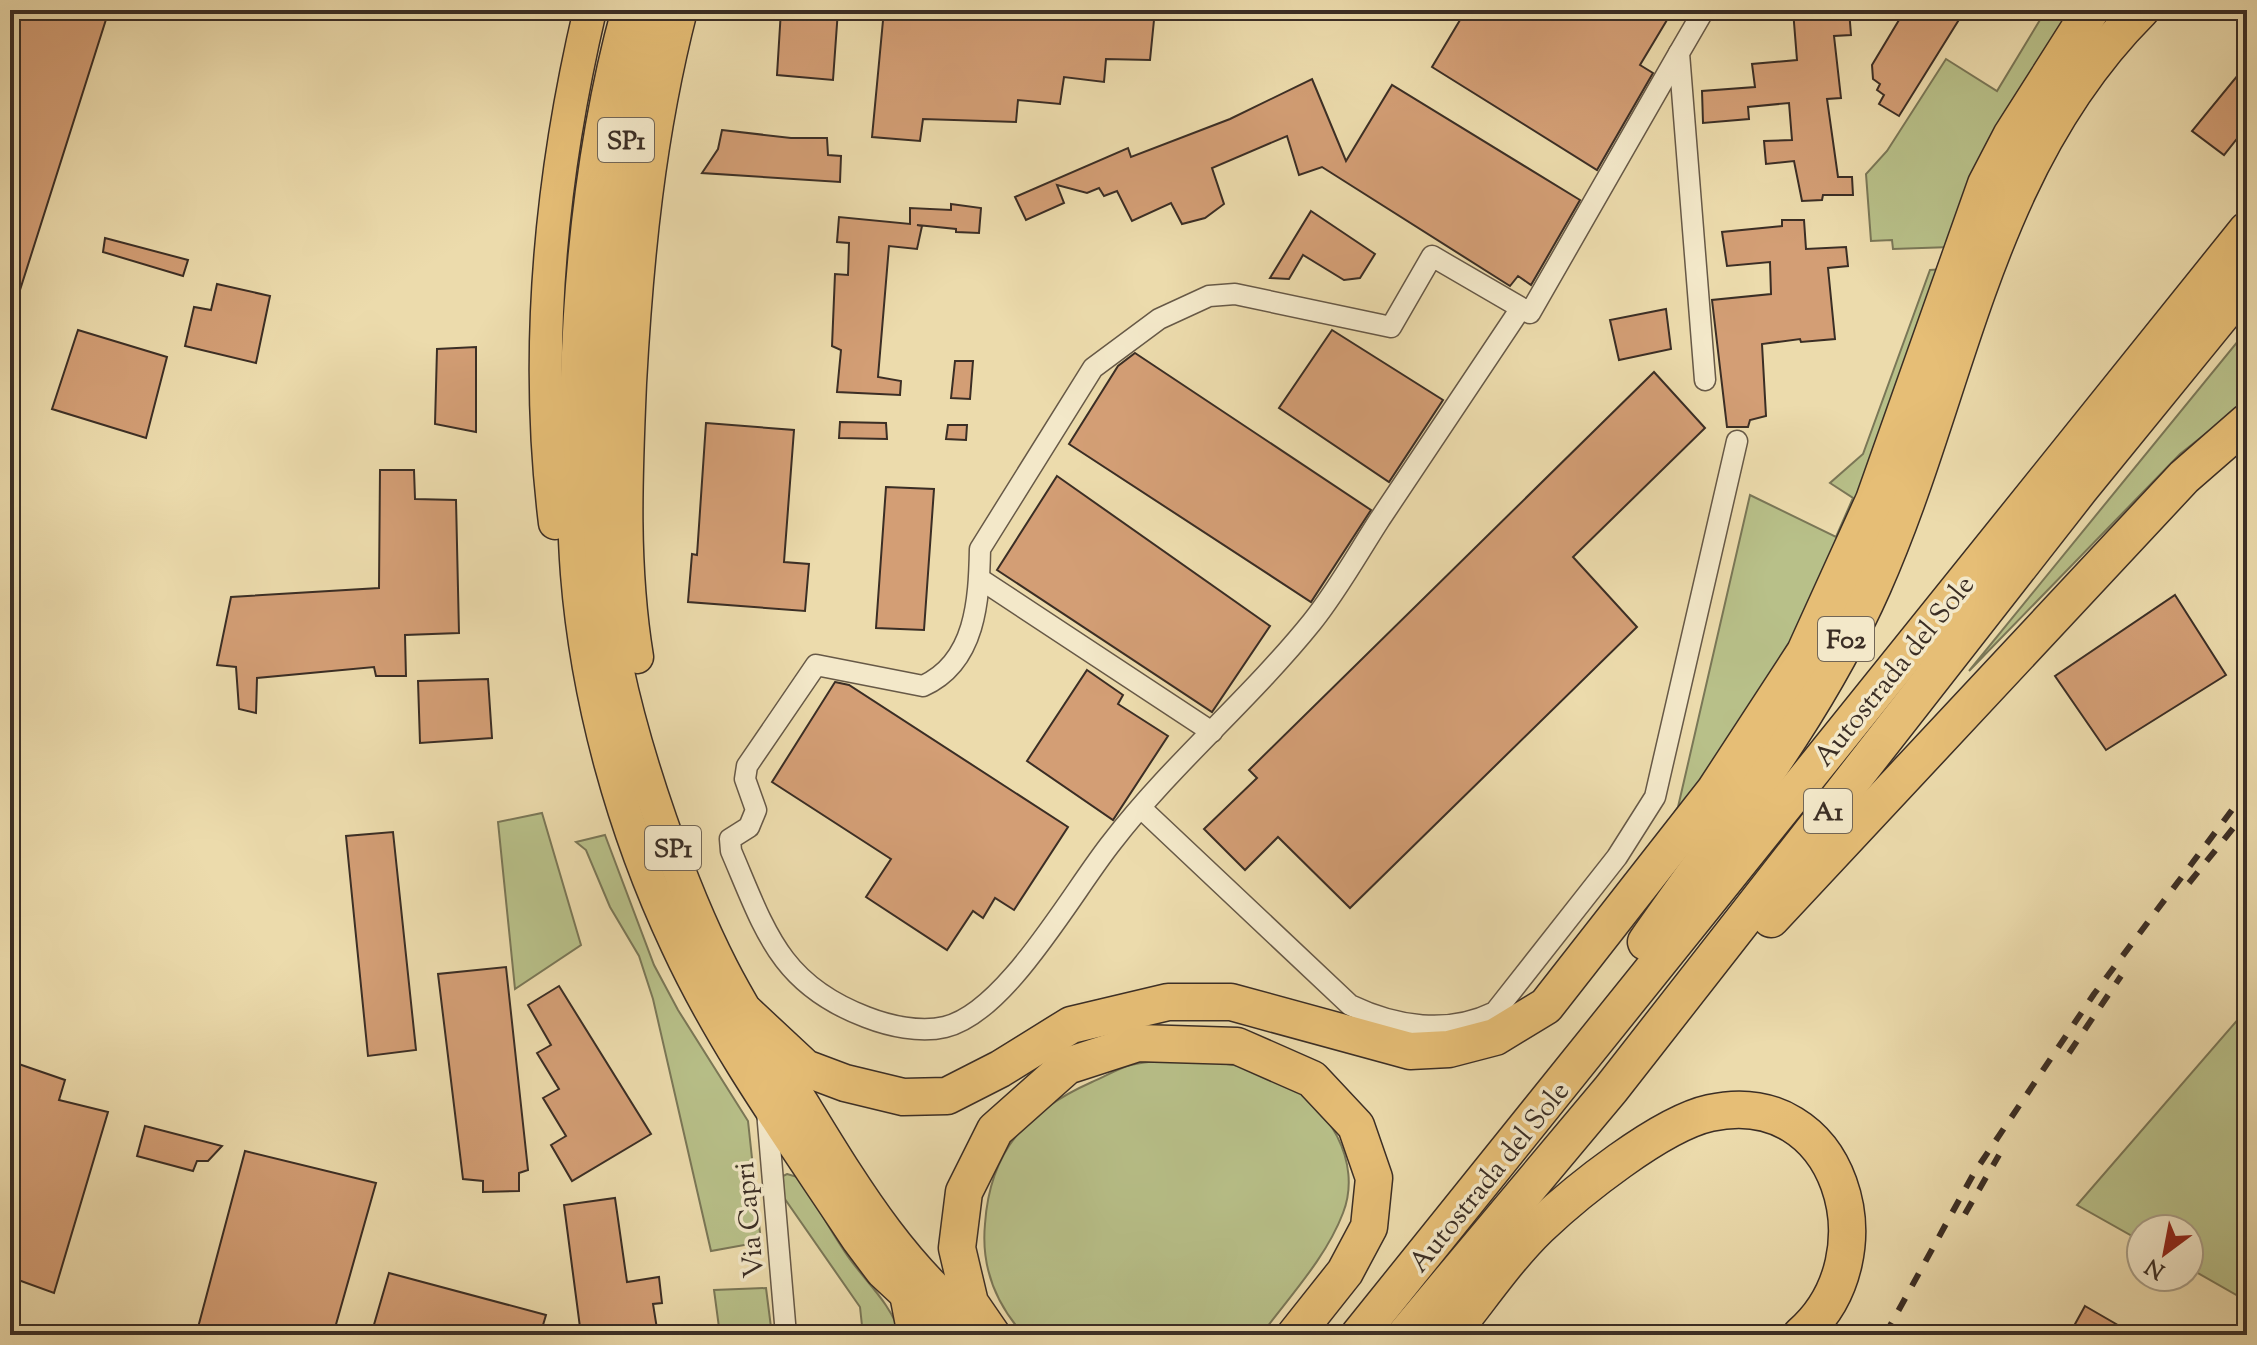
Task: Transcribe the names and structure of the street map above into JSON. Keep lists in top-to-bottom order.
{
  "streets": {
    "highway": [
      "SP1",
      "F02",
      "Autostrada del Sole",
      "A1"
    ],
    "street": ["Via Capri"]
  },
  "crossings": [
    ["SP1", "Via Capri"],
    ["F02", "Autostrada del Sole"]
  ],
  "north": "bottom left"
}
